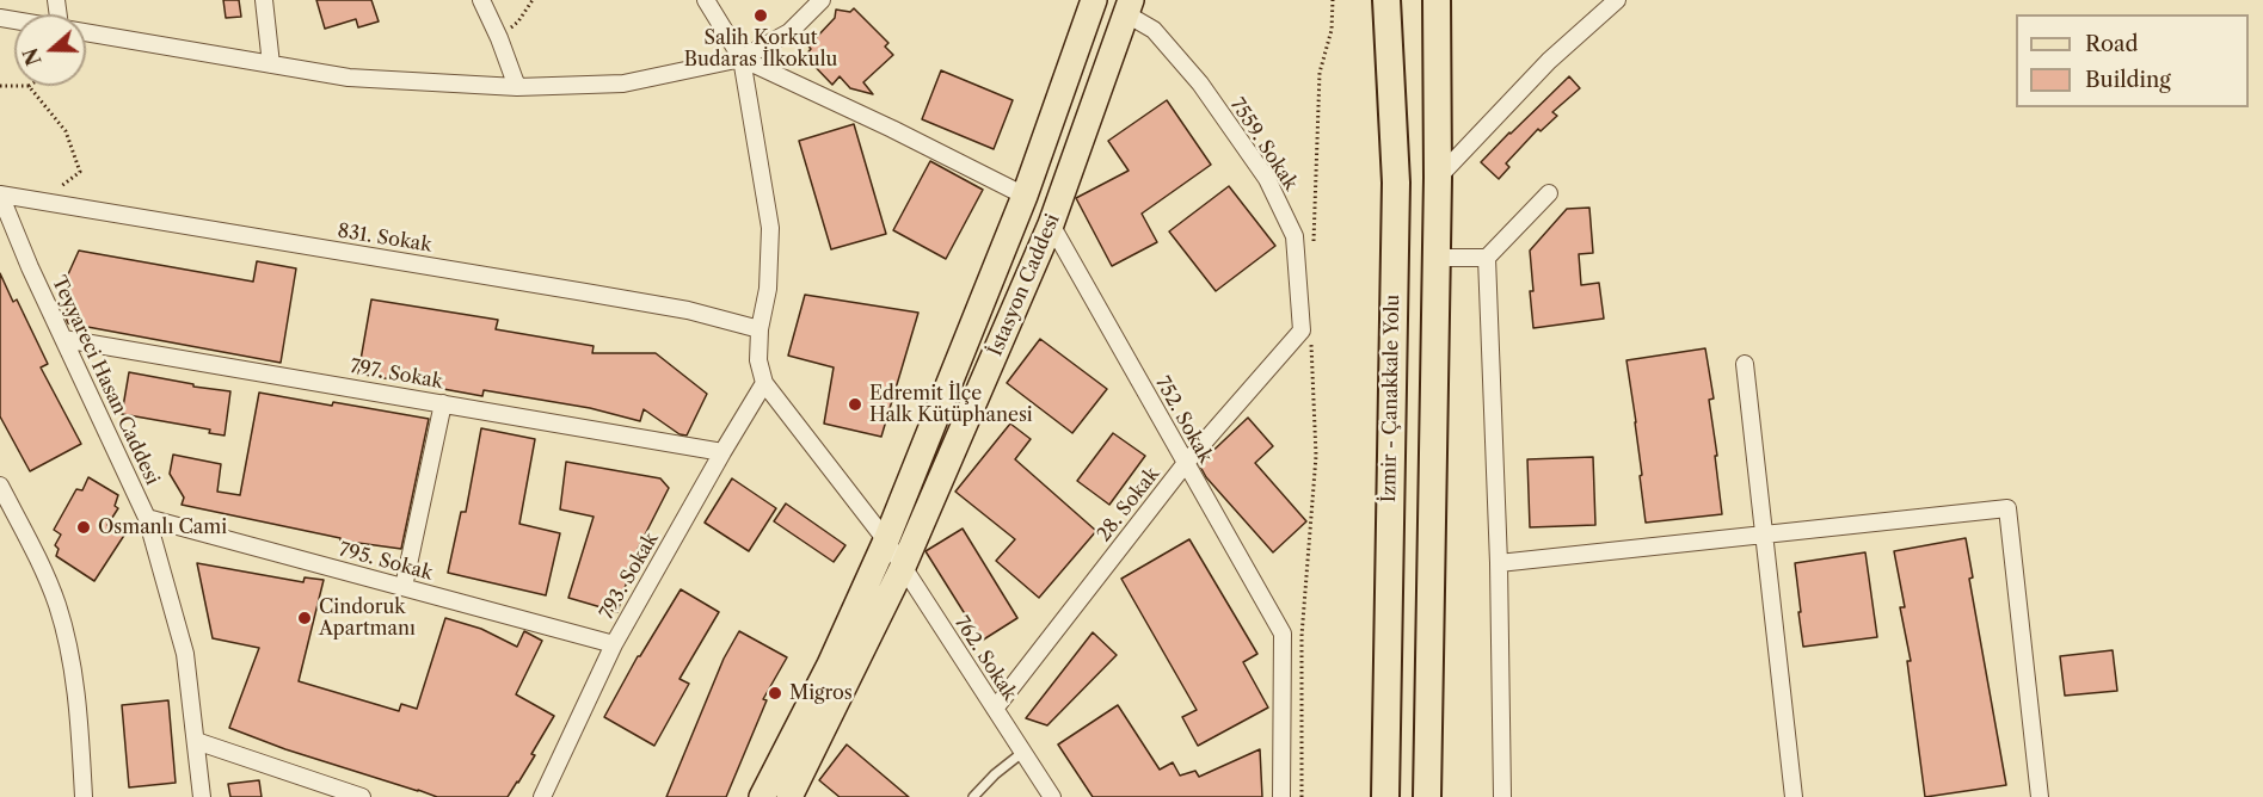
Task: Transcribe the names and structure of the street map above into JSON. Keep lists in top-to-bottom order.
{
  "streets": {
    "highway": ["İzmir - Çanakkale Yolu"],
    "main road": ["İstasyon Caddesi"],
    "street": [
      "7559. Sokak",
      "831. Sokak",
      "797. Sokak",
      "Teyyareci Hasan Caddesi",
      "752. Sokak",
      "28. Sokak",
      "795. Sokak",
      "793. Sokak",
      "762. Sokak"
    ]
  },
  "crossings": [
    ["7559. Sokak", "İstasyon Caddesi"],
    ["7559. Sokak", "28. Sokak"],
    ["831. Sokak", "Teyyareci Hasan Caddesi"],
    ["İstasyon Caddesi", "752. Sokak"],
    ["İstasyon Caddesi", "762. Sokak"],
    ["797. Sokak", "Teyyareci Hasan Caddesi"],
    ["797. Sokak", "793. Sokak"],
    ["Teyyareci Hasan Caddesi", "795. Sokak"],
    ["752. Sokak", "28. Sokak"],
    ["28. Sokak", "762. Sokak"],
    ["795. Sokak", "793. Sokak"],
    ["793. Sokak", "762. Sokak"]
  ],
  "places": [
    "Salih Korkut Budaras İlkokulu",
    "Edremit İlçe Halk Kütüphanesi",
    "Osmanlı Cami",
    "Cindoruk Apartmanı",
    "Migros"
  ],
  "legend": ["Road", "Building"],
  "north": "left"
}
